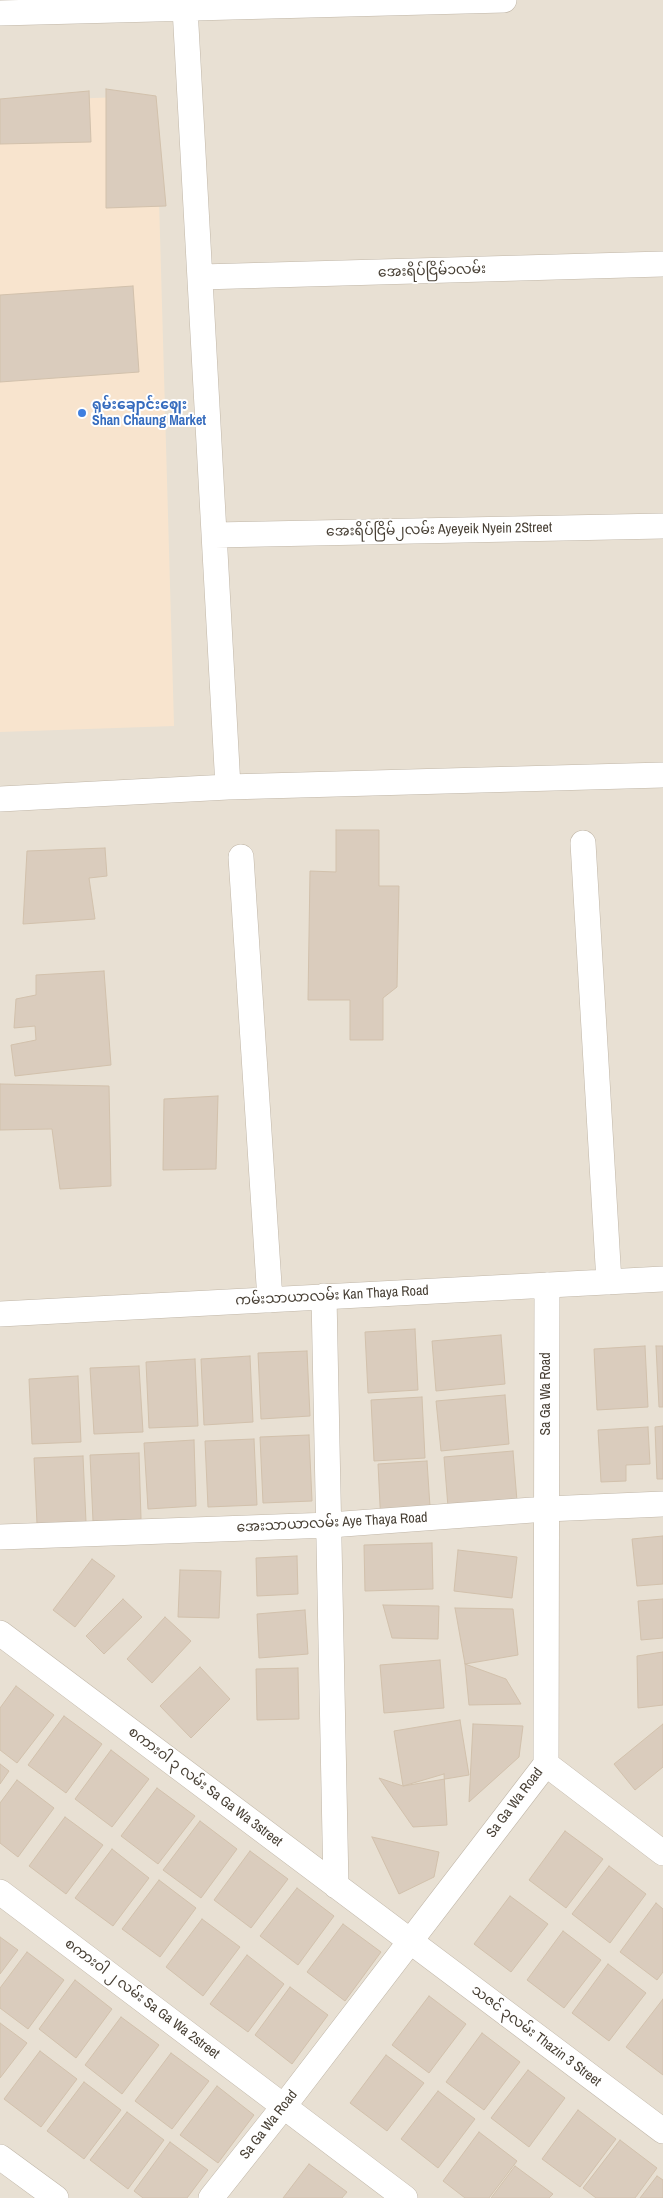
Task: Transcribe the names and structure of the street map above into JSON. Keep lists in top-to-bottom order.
{
  "streets": {
    "street": [
      "အေးရိပ်ငြိမ်၁လမ်း",
      "အေးရိပ်ငြိမ်၂လမ်း Ayeyeik Nyein 2Street",
      "ကမ်းသာယာလမ်း Kan Thaya Road",
      "Sa Ga Wa Road",
      "အေးသာယာလမ်း Aye Thaya Road",
      "စကားဝါ ၃ လမ်း Sa Ga Wa 3street",
      "စကားဝါ ၂ လမ်း Sa Ga Wa 2street",
      "သဇင် ၃လမ်း Thazin 3 Street"
    ]
  },
  "crossings": [
    ["ကမ်းသာယာလမ်း Kan Thaya Road", "Sa Ga Wa Road"],
    ["Sa Ga Wa Road", "အေးသာယာလမ်း Aye Thaya Road"],
    ["Sa Ga Wa Road", "စကားဝါ ၃ လမ်း Sa Ga Wa 3street"],
    ["Sa Ga Wa Road", "စကားဝါ ၂ လမ်း Sa Ga Wa 2street"],
    ["Sa Ga Wa Road", "သဇင် ၃လမ်း Thazin 3 Street"],
    ["စကားဝါ ၃ လမ်း Sa Ga Wa 3street", "သဇင် ၃လမ်း Thazin 3 Street"]
  ],
  "places": ["ရှမ်းချောင်းဈေး Shan Chaung Market"]
}
